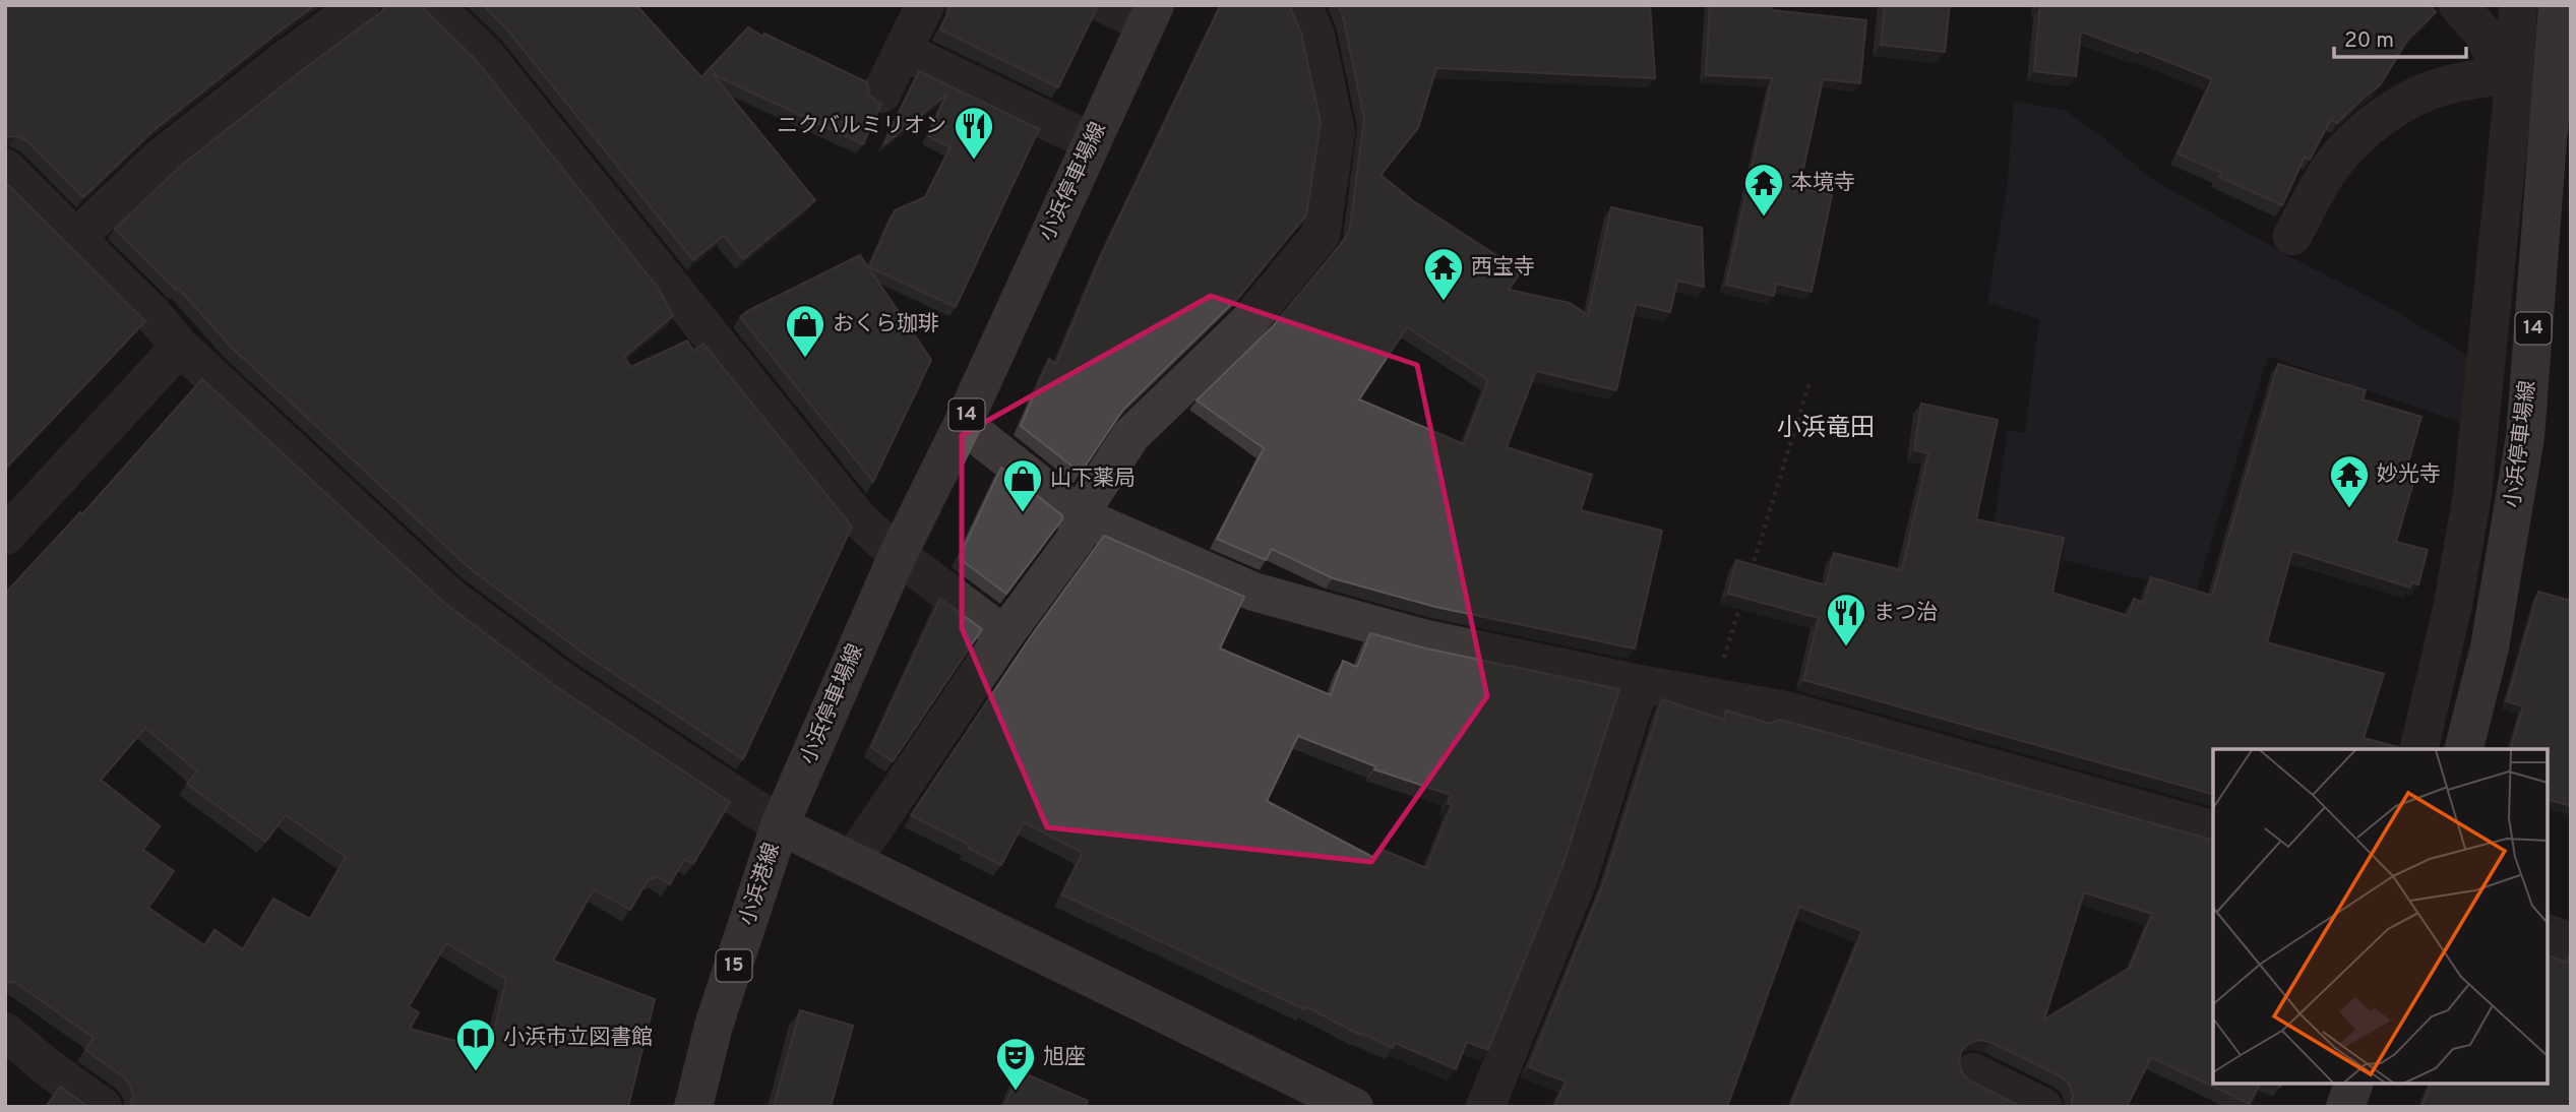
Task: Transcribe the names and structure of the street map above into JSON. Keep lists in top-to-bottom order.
{
  "streets": {
    "main road": [
      "小浜停車場線",
      "14",
      "小浜港線",
      "15"
    ]
  },
  "crossings": [
    ["小浜停車場線", "小浜港線"]
  ],
  "districts": ["小浜竜田"],
  "places": {
    "restaurant": ["ニクバルミリオン", "まつ治"],
    "temple": ["本境寺", "西宝寺", "妙光寺"],
    "shop": ["おくら珈琲", "山下薬局"],
    "library": ["小浜市立図書館"],
    "theatre": ["旭座"]
  },
  "scale_bar": "20 m"
}
